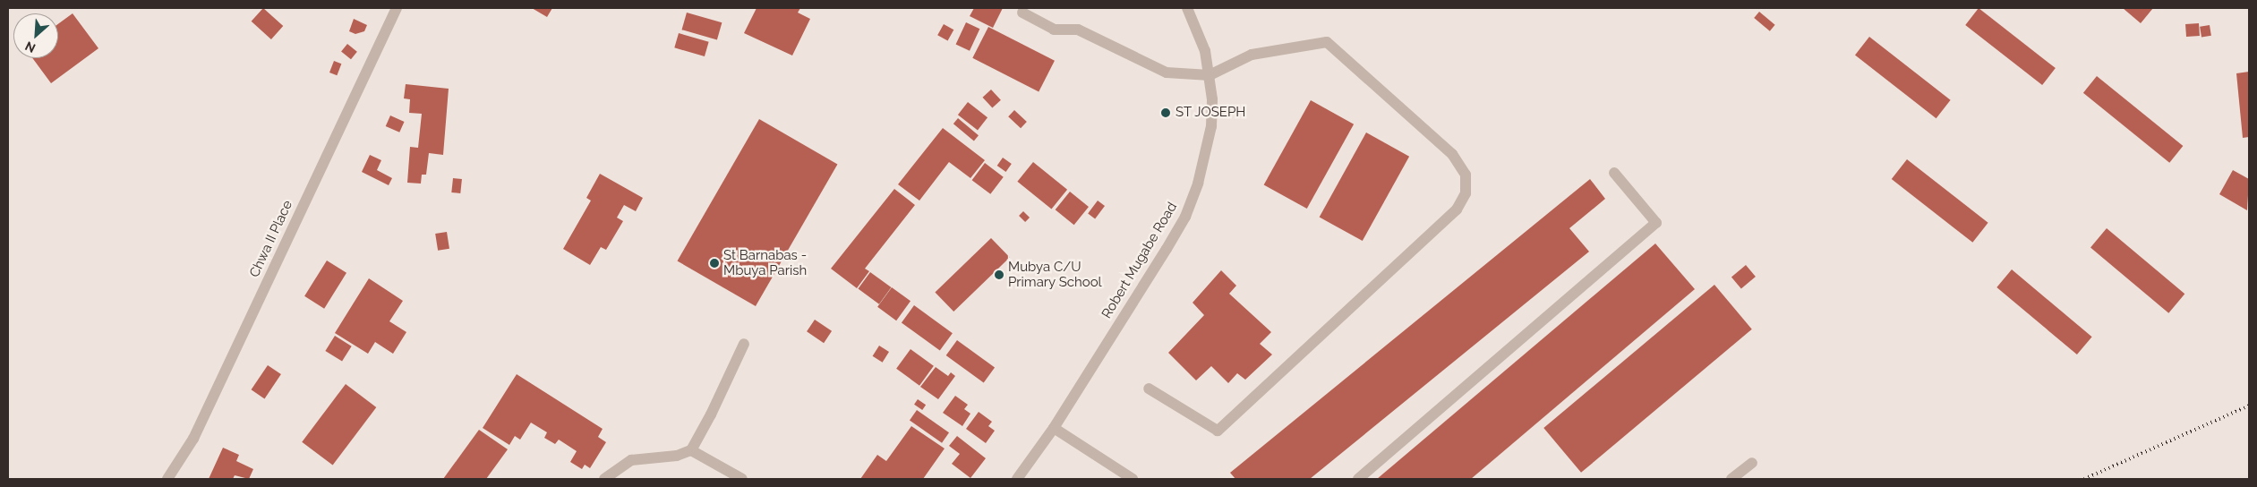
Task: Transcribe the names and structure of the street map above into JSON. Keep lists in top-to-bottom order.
{
  "streets": {
    "street": ["Chwa II Place", "Robert Mugabe Road"]
  },
  "places": ["ST JOSEPH", "St Barnabas - Mbuya Parish", "Mubya C/U Primary School"],
  "north": "bottom left"
}
